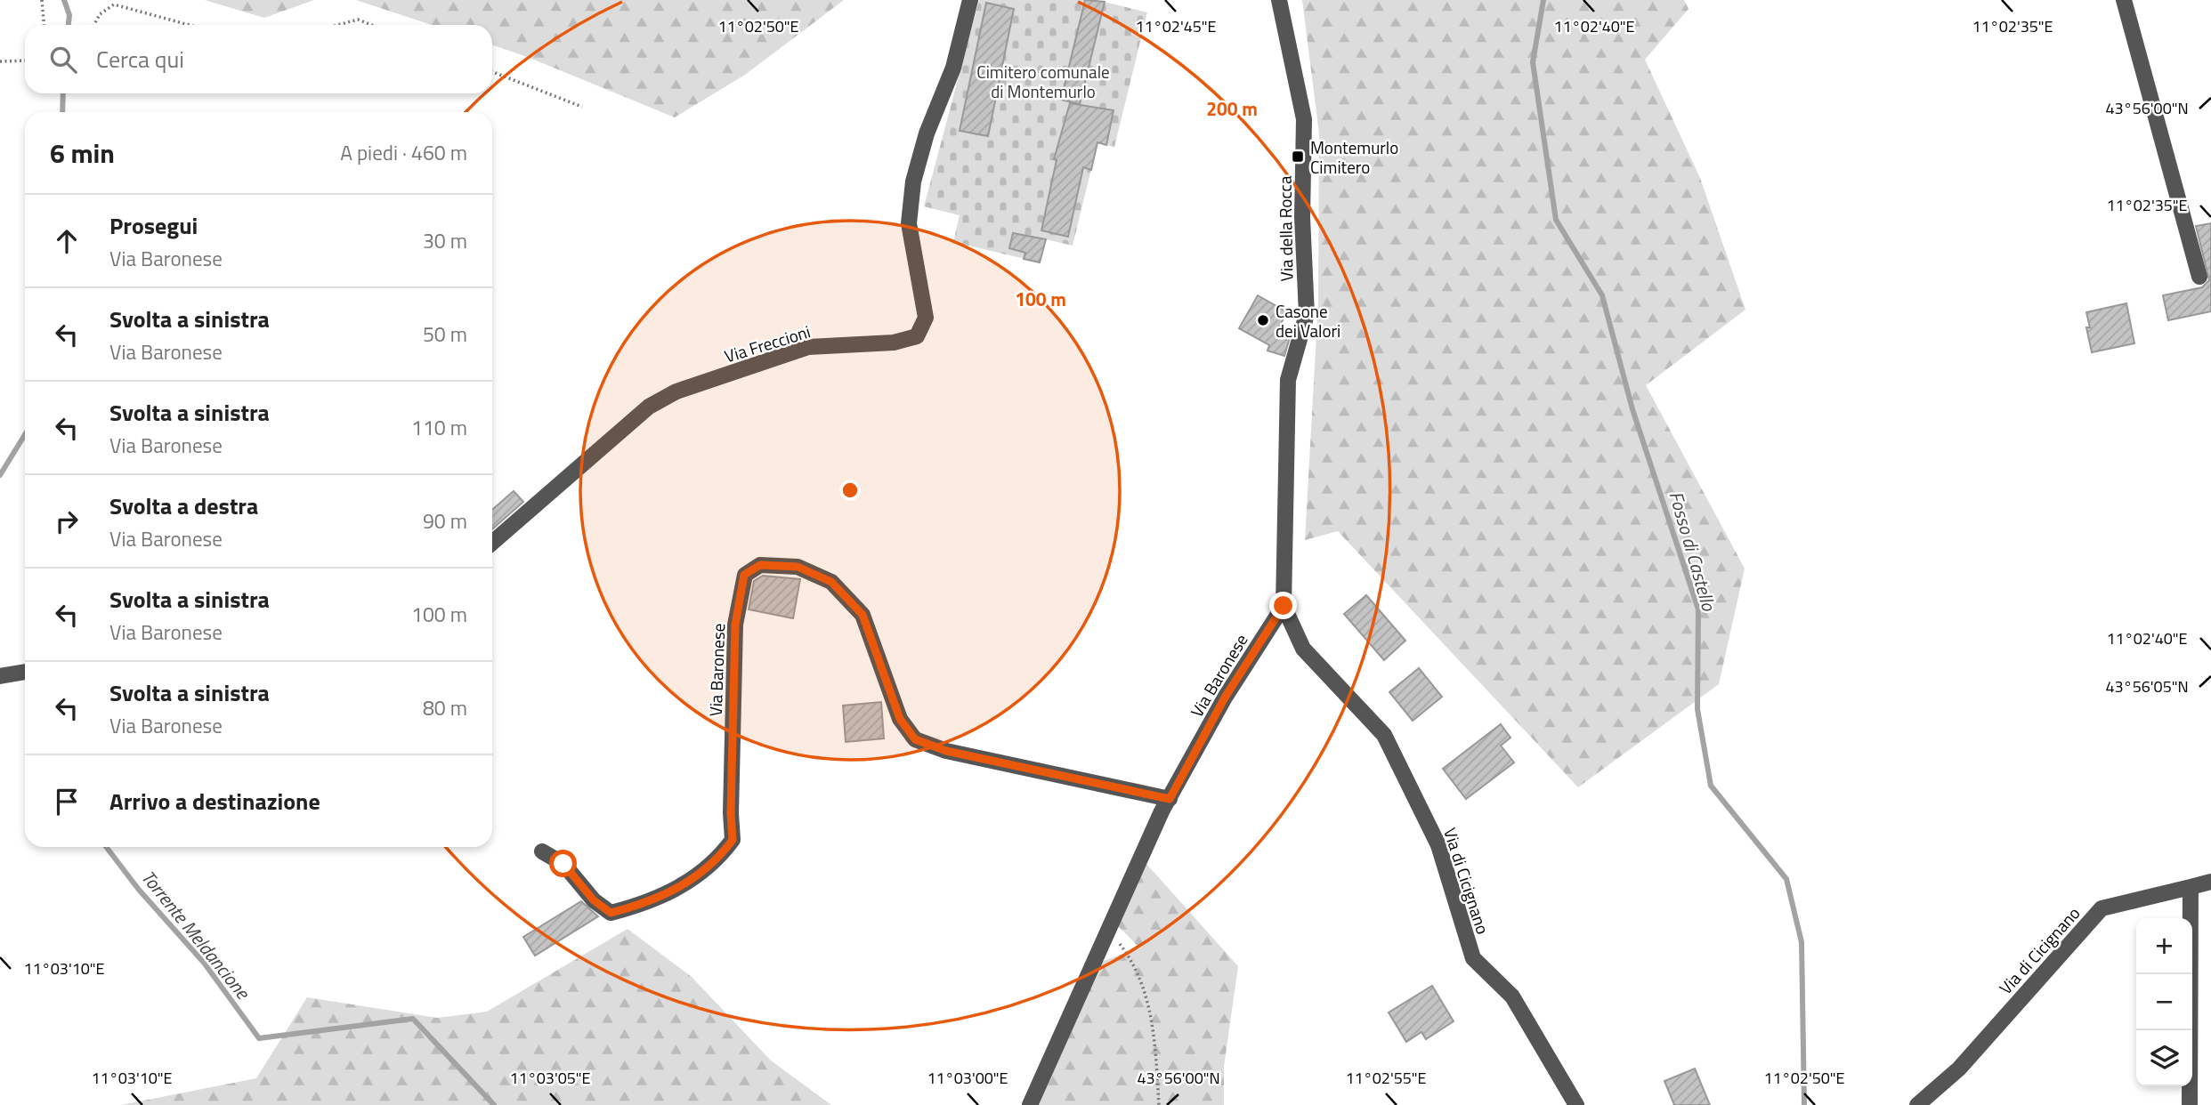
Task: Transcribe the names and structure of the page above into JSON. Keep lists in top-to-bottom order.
{
  "streets": {
    "street": [
      "Via della Rocca",
      "Via Freccioni",
      "Via Baronese",
      "Via di Cicignano"
    ]
  },
  "crossings": [
    ["Via della Rocca", "Via Baronese"],
    ["Via della Rocca", "Via di Cicignano"],
    ["Via Baronese", "Via di Cicignano"]
  ],
  "water": ["Fosso di Castello", "Torrente Meldancione"],
  "parks": ["Cimitero comunale di Montemurlo"],
  "places": {
    "transit": ["Montemurlo Cimitero"],
    "other": ["Casone dei Valori"]
  },
  "page": {
    "search": "Cerca qui",
    "heading": ["6 min", "A piedi · 460 m"],
    "list": [
      ["Prosegui", "Via Baronese", "30 m"],
      ["Svolta a sinistra", "Via Baronese", "50 m"],
      ["Svolta a sinistra", "Via Baronese", "110 m"],
      ["Svolta a destra", "Via Baronese", "90 m"],
      ["Svolta a sinistra", "Via Baronese", "100 m"],
      ["Svolta a sinistra", "Via Baronese", "80 m"],
      "Arrivo a destinazione"
    ],
    "map_buttons": ["+", "−"]
  },
  "coordinates": [
    "11°02'50\"E",
    "11°02'45\"E",
    "11°02'40\"E",
    "11°02'35\"E",
    "43°56'00\"N",
    "43°56'05\"N",
    "11°03'10\"E",
    "11°03'05\"E",
    "11°03'00\"E",
    "11°02'55\"E"
  ],
  "rings": ["200 m", "100 m"]
}
